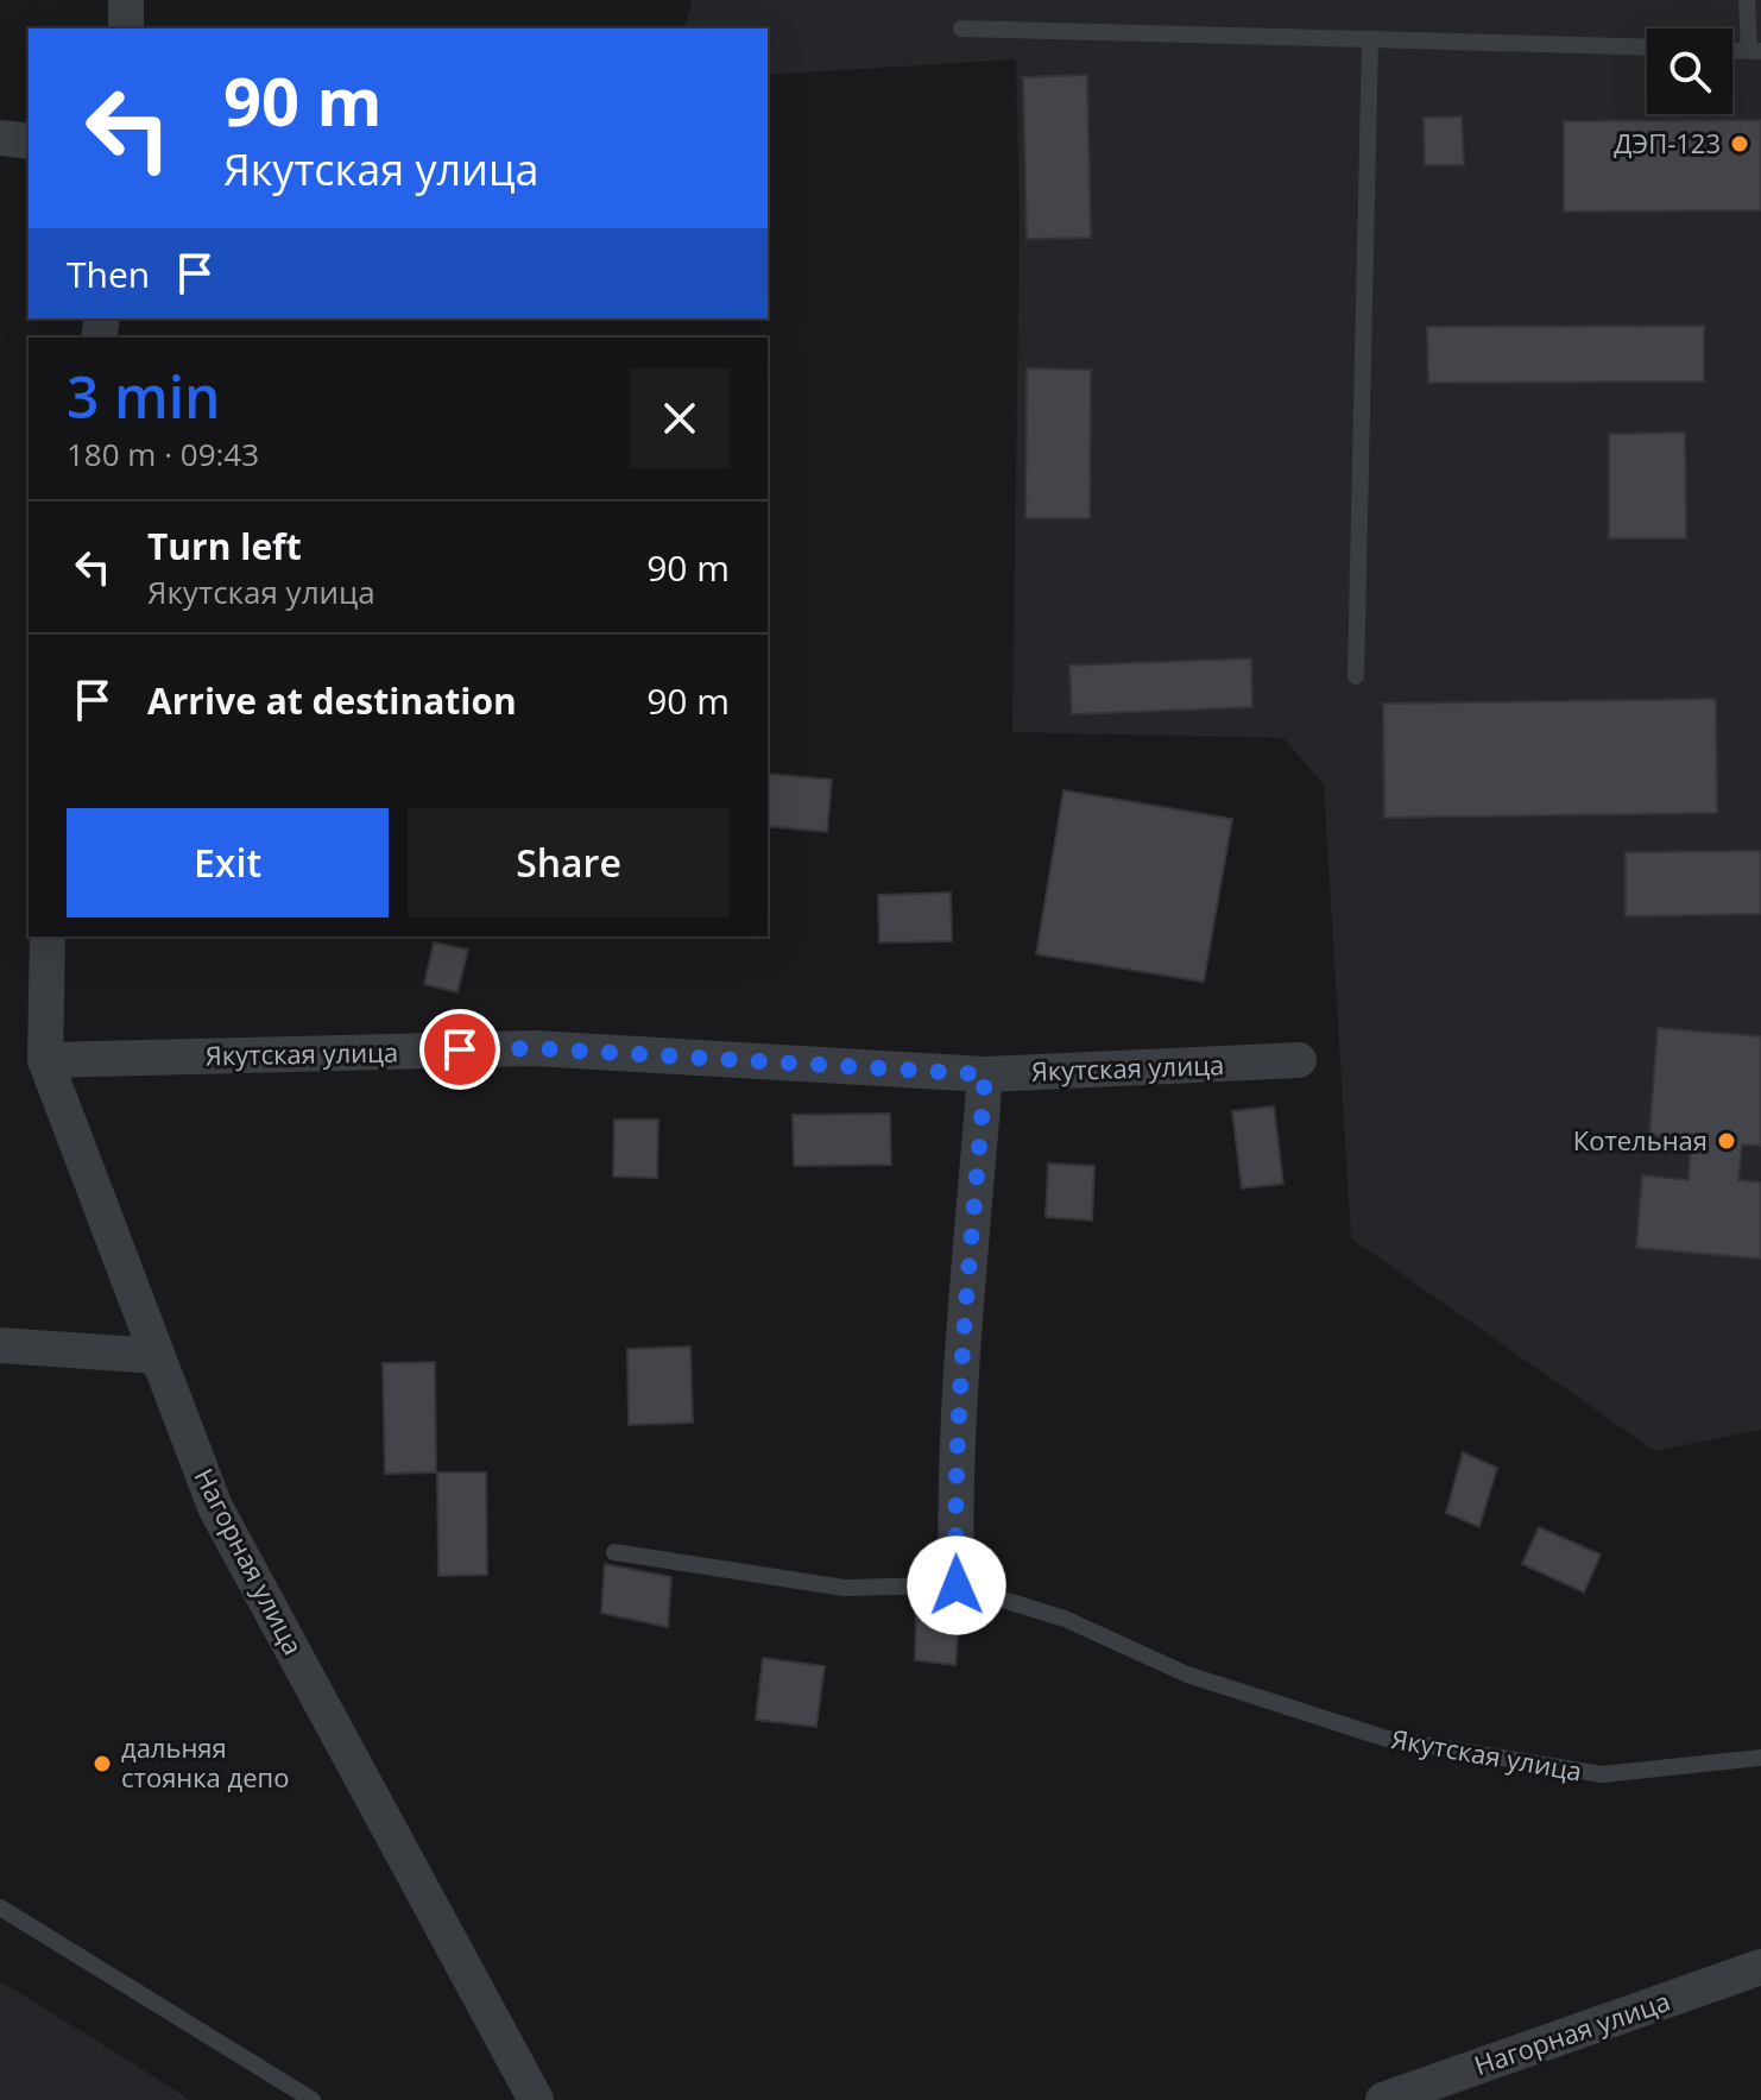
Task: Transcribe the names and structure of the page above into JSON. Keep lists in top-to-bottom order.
{
  "streets": {
    "street": ["Якутская улица", "Нагорная улица"]
  },
  "crossings": [
    ["Якутская улица", "Нагорная улица"]
  ],
  "places": ["ДЭП-123", "Котельная", "дальняя стоянка депо"],
  "page": {
    "turn": ["90 m", "Якутская улица"],
    "then": "Then",
    "heading": ["3 min", "180 m · 09:43"],
    "list": [
      {
        "name": "Turn left",
        "note": "Якутская улица",
        "value": "90 m"
      },
      {
        "name": "Arrive at destination",
        "value": "90 m"
      }
    ],
    "buttons": ["Exit", "Share"]
  }
}
